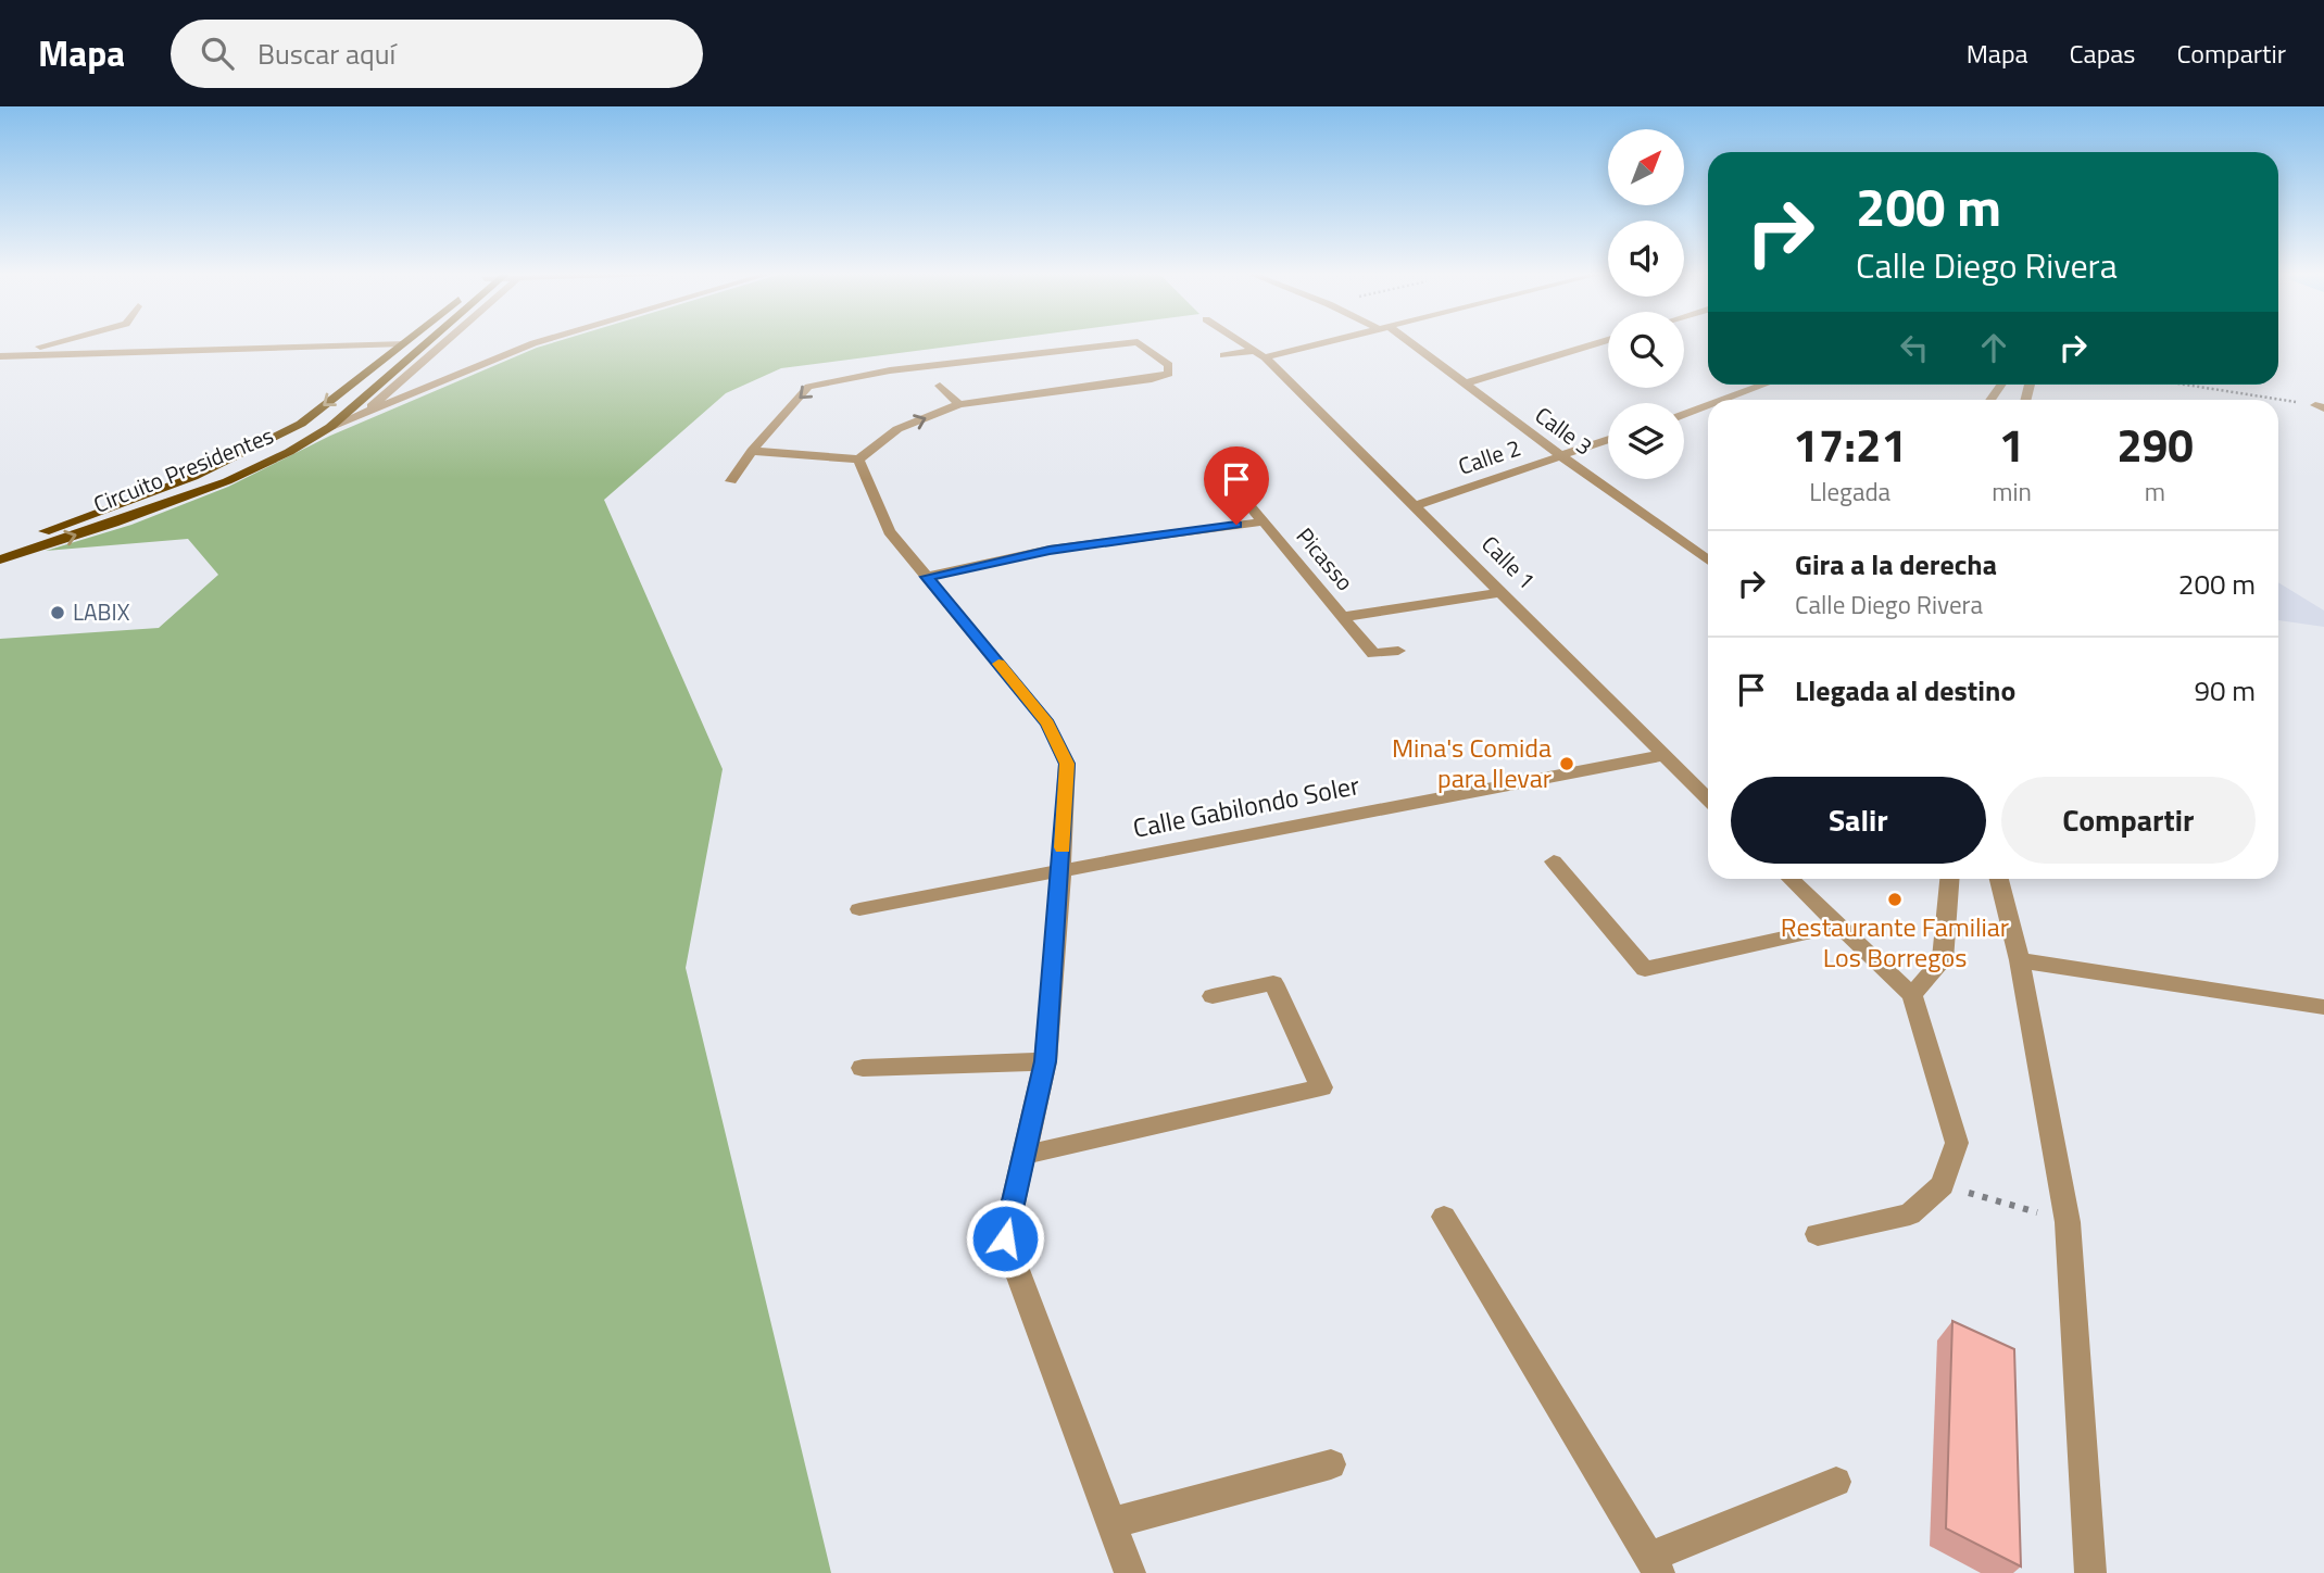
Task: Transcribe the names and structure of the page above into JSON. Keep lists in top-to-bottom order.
{
  "streets": {
    "main road": ["Circuito Presidentes"],
    "street": [
      "Calle 3",
      "Calle 2",
      "Picasso",
      "Calle 1",
      "Calle Gabilondo Soler"
    ]
  },
  "crossings": [
    ["Calle 3", "Calle 2"],
    ["Calle 2", "Calle 1"],
    ["Calle 1", "Calle Gabilondo Soler"]
  ],
  "places": ["LABIX", "Mina's Comida para llevar", "Restaurante Familiar Los Borregos"],
  "north": "top right",
  "page": {
    "header": "Mapa",
    "search": "Buscar aquí",
    "nav": ["Mapa", "Capas", "Compartir"],
    "turn": ["200 m", "Calle Diego Rivera"],
    "eta": [
      "17:21",
      "Llegada",
      "1",
      "min",
      "290",
      "m"
    ],
    "list": [
      {
        "name": "Gira a la derecha",
        "note": "Calle Diego Rivera",
        "value": "200 m"
      },
      {
        "name": "Llegada al destino",
        "value": "90 m"
      }
    ],
    "buttons": ["Salir", "Compartir"]
  }
}
